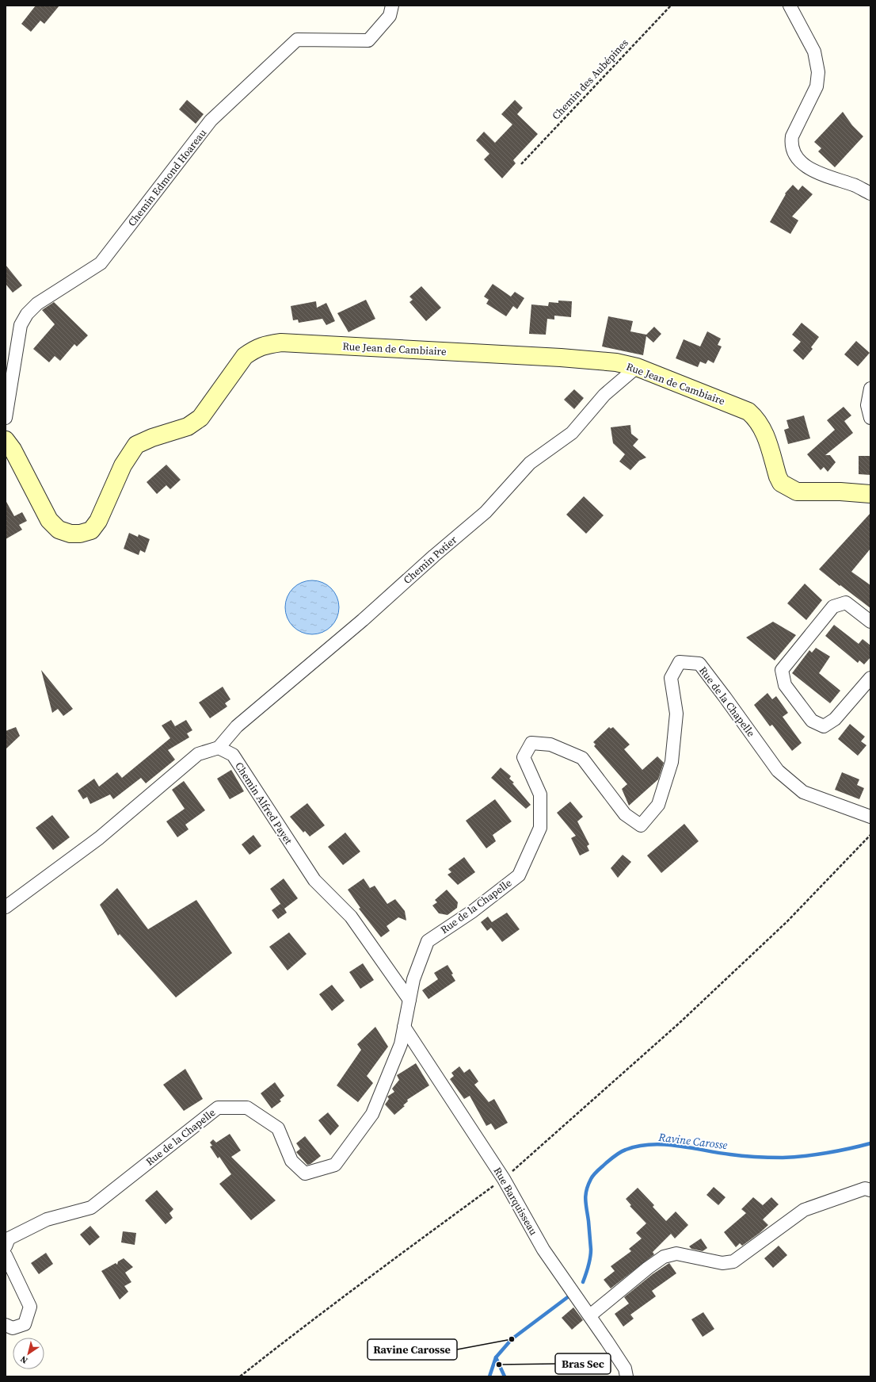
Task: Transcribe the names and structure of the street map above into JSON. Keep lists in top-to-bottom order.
{
  "streets": {
    "main road": ["Rue Jean de Cambiaire"],
    "street": [
      "Chemin Edmond Hoareau",
      "Chemin Potier",
      "Rue de la Chapelle",
      "Chemin Alfred Payet",
      "Rue Barquisseau"
    ],
    "path": ["Chemin des Aubépines"]
  },
  "crossings": [
    ["Rue Jean de Cambiaire", "Chemin Potier"],
    ["Chemin Potier", "Chemin Alfred Payet"],
    ["Rue de la Chapelle", "Chemin Alfred Payet"],
    ["Rue de la Chapelle", "Rue Barquisseau"]
  ],
  "water": ["Ravine Carosse"],
  "places": ["Ravine Carosse", "Bras Sec"],
  "north": "bottom left"
}
